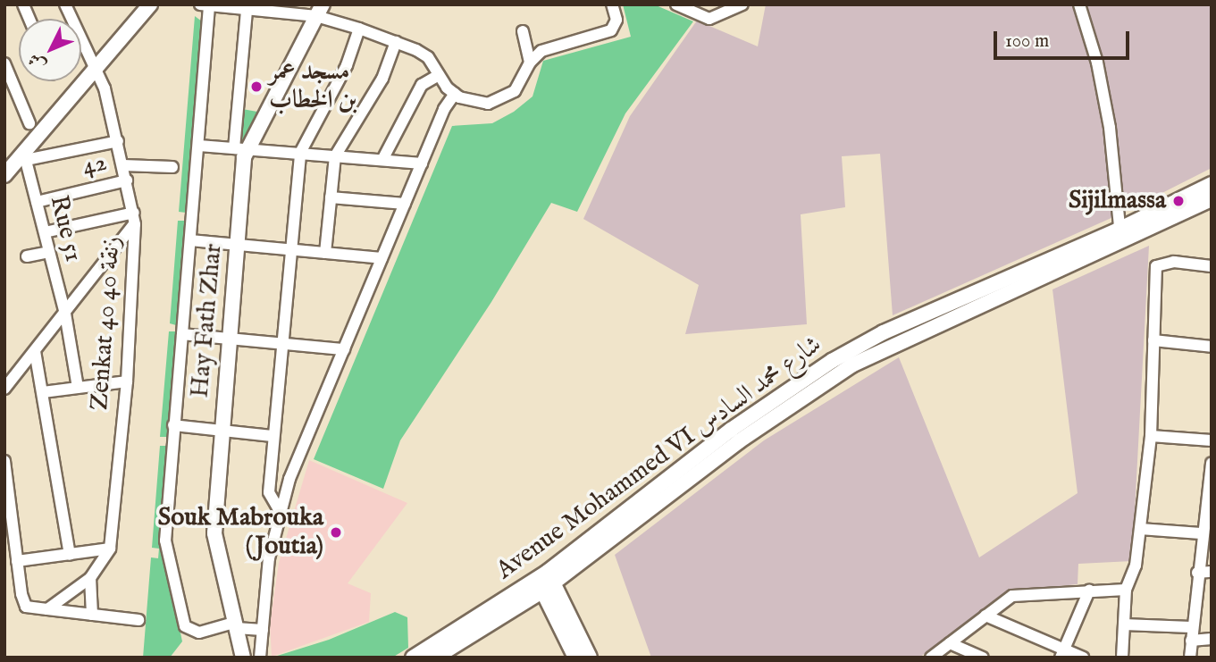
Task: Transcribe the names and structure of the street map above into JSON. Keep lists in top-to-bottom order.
{
  "streets": {
    "main road": ["Hay Fath Zhar", "Avenue Mohammed VI شارع محمد السادس"],
    "street": ["42", "Rue 51", "Zenkat 40 زنقة 40"]
  },
  "crossings": [
    ["42", "Rue 51"],
    ["42", "Zenkat 40 زنقة 40"]
  ],
  "places": ["مسجد عمر بن الخطاب", "Sijilmassa", "Souk Mabrouka (Joutia)"],
  "scale_bar": "100 m",
  "north": "bottom left"
}
